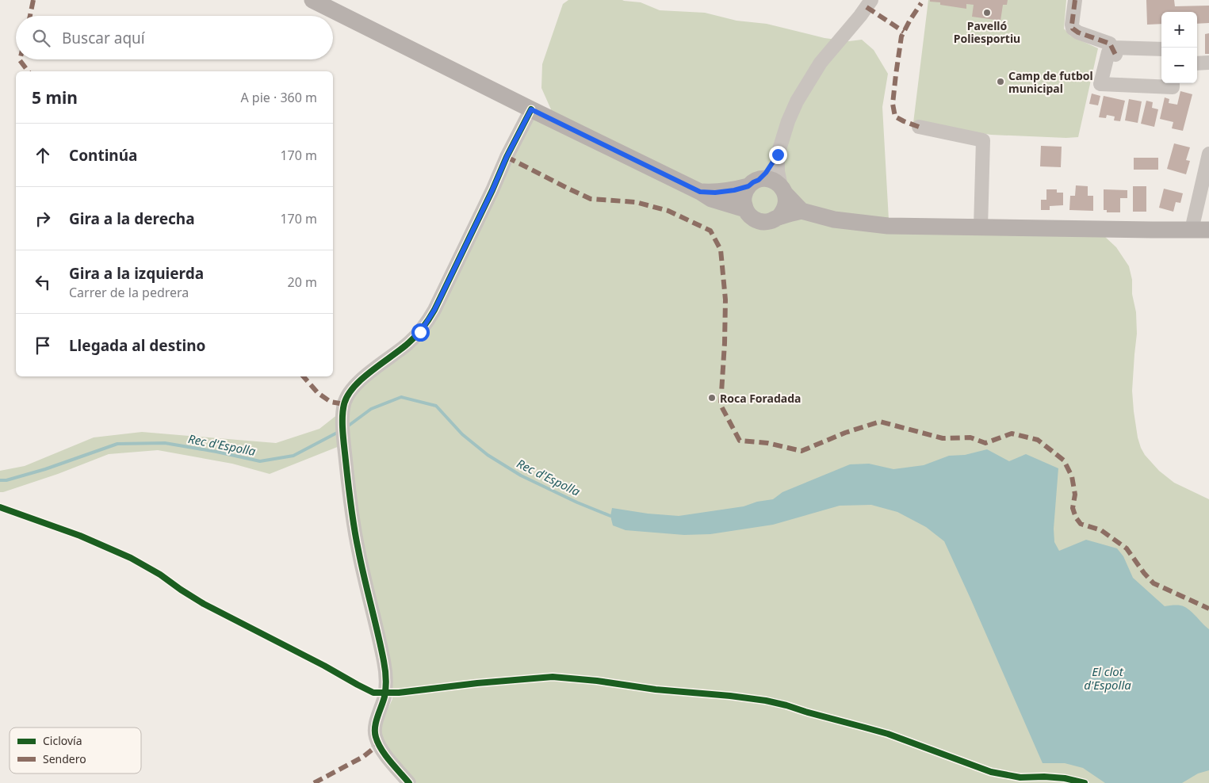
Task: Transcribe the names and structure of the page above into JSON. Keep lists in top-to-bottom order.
{
  "water": ["Rec d'Espolla", "El clot d'Espolla"],
  "places": ["Pavelló Poliesportiu", "Camp de futbol municipal", "Roca Foradada"],
  "legend": ["Ciclovía", "Sendero"],
  "page": {
    "map_buttons": ["+", "−"],
    "search": "Buscar aquí",
    "heading": ["5 min", "A pie · 360 m"],
    "list": [
      ["Continúa", "170 m"],
      ["Gira a la derecha", "170 m"],
      ["Gira a la izquierda", "Carrer de la pedrera", "20 m"],
      "Llegada al destino"
    ]
  }
}
